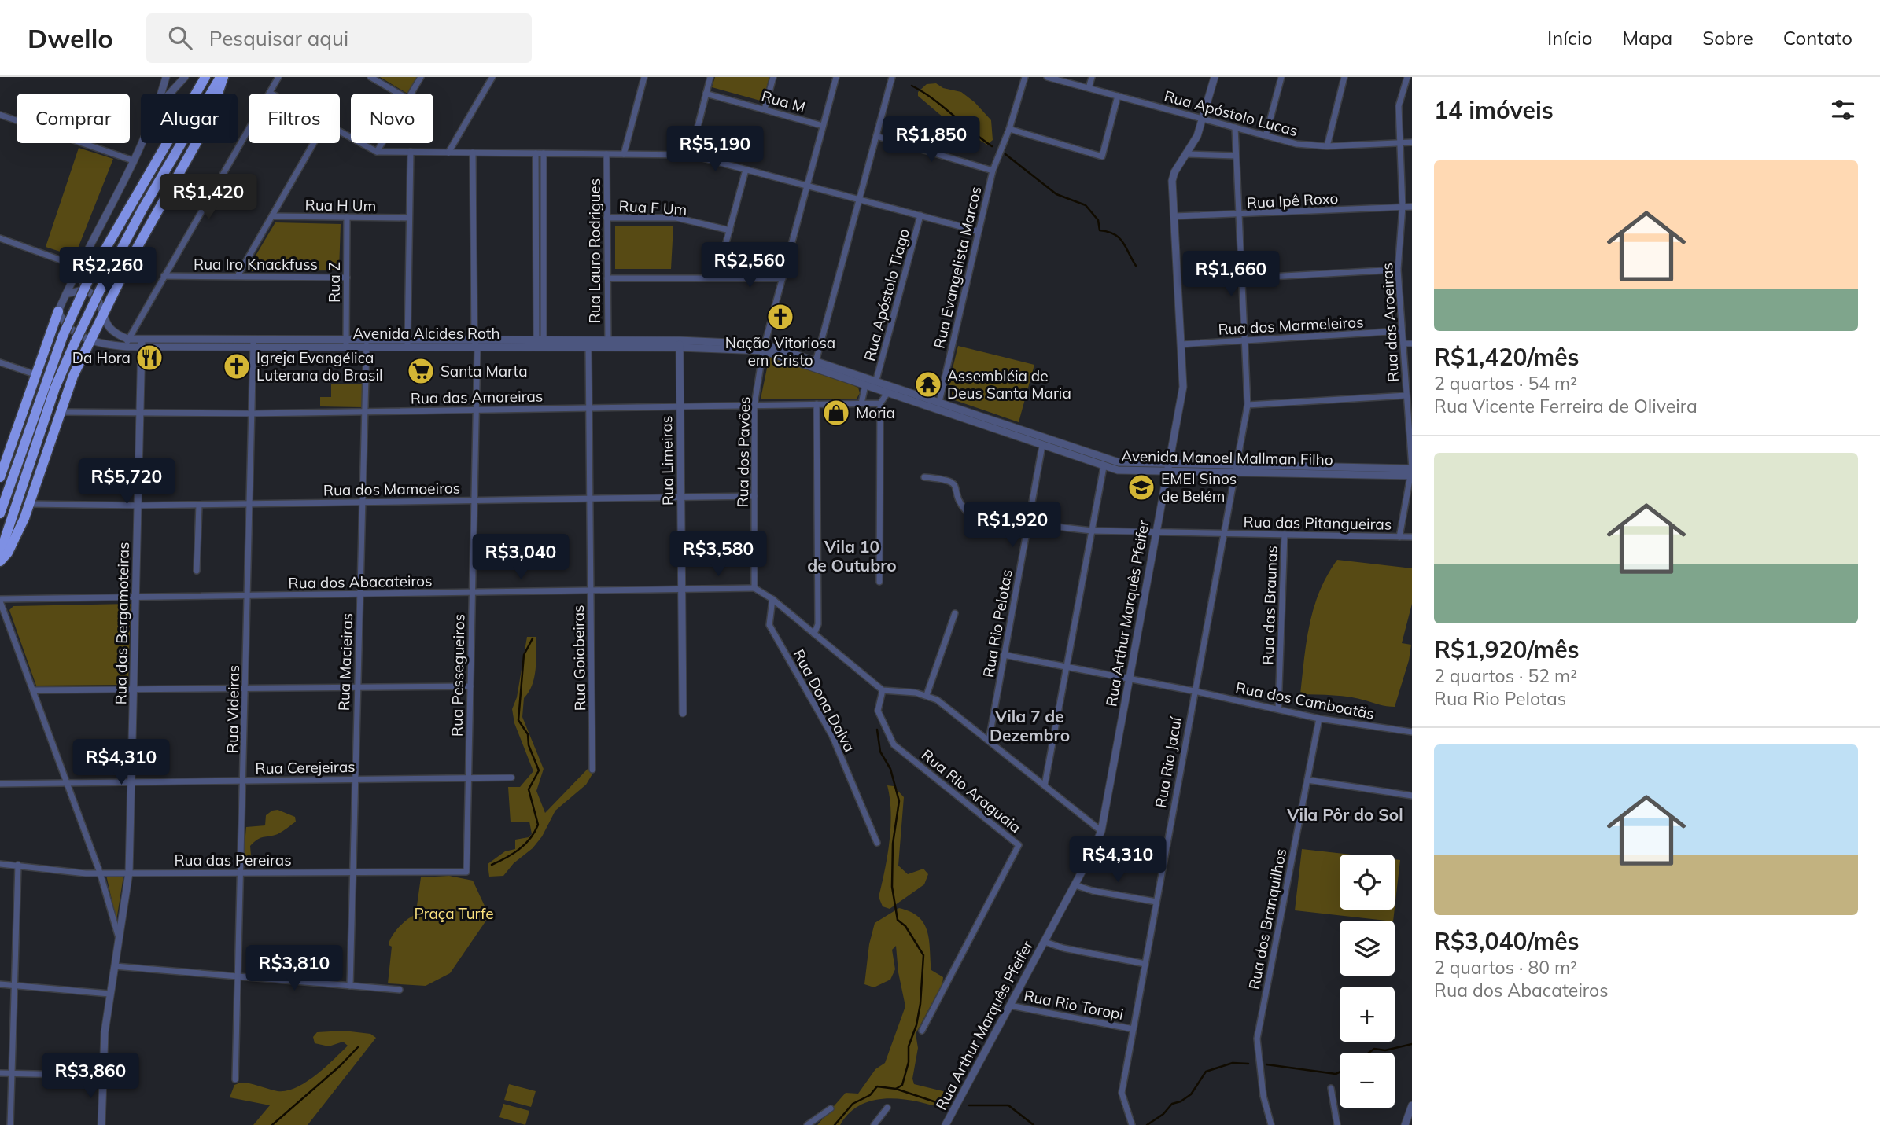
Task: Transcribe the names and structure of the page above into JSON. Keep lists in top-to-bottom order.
{
  "streets": {
    "street": [
      "Rua M",
      "Rua Apóstolo Lucas",
      "Rua Ipê Roxo",
      "Rua H Um",
      "Rua F Um",
      "Rua Lauro Rodrigues",
      "Rua Iro Knackfuss",
      "Rua Evangelista Marcos",
      "Rua Z",
      "Rua Apóstolo Tiago",
      "Rua das Aroeiras",
      "Rua dos Marmeleiros",
      "Avenida Alcides Roth",
      "Rua das Amoreiras",
      "Rua dos Pavões",
      "Avenida Manoel Mallman Filho",
      "Rua Limeiras",
      "Rua dos Mamoeiros",
      "Rua das Pitangueiras",
      "Rua dos Abacateiros",
      "Rua das Braunas",
      "Rua Arthur Marquês Pfeifer",
      "Rua das Bergamoteiras",
      "Rua Rio Pelotas",
      "Rua Goiabeiras",
      "Rua Macieiras",
      "Rua Pessegueiros",
      "Rua Dona Dalva",
      "Rua dos Camboatãs",
      "Rua Videiras",
      "Rua Rio Jacuí",
      "Rua Cerejeiras",
      "Rua Rio Araguaia",
      "Rua das Pereiras",
      "Rua dos Branquilhos",
      "Rua Rio Toropi"
    ]
  },
  "crossings": [
    ["Rua M", "Rua dos Pavões"],
    ["Rua Apóstolo Lucas", "Rua das Aroeiras"],
    ["Rua Apóstolo Lucas", "Rua Arthur Marquês Pfeifer"],
    ["Rua Apóstolo Lucas", "Rua Rio Jacuí"],
    ["Rua Ipê Roxo", "Rua das Aroeiras"],
    ["Rua Ipê Roxo", "Rua Arthur Marquês Pfeifer"],
    ["Rua Ipê Roxo", "Rua Rio Jacuí"],
    ["Rua H Um", "Rua Z"],
    ["Rua F Um", "Rua Lauro Rodrigues"],
    ["Rua Lauro Rodrigues", "Avenida Alcides Roth"],
    ["Rua Iro Knackfuss", "Rua Z"],
    ["Rua Evangelista Marcos", "Avenida Manoel Mallman Filho"],
    ["Rua Z", "Avenida Alcides Roth"],
    ["Rua Apóstolo Tiago", "Avenida Manoel Mallman Filho"],
    ["Rua das Aroeiras", "Rua dos Marmeleiros"],
    ["Rua das Aroeiras", "Avenida Manoel Mallman Filho"],
    ["Rua das Aroeiras", "Rua das Pitangueiras"],
    ["Rua dos Marmeleiros", "Rua Arthur Marquês Pfeifer"],
    ["Rua dos Marmeleiros", "Rua Rio Jacuí"],
    ["Avenida Alcides Roth", "Rua dos Pavões"],
    ["Avenida Alcides Roth", "Avenida Manoel Mallman Filho"],
    ["Avenida Alcides Roth", "Rua Limeiras"],
    ["Avenida Alcides Roth", "Rua das Bergamoteiras"],
    ["Avenida Alcides Roth", "Rua Goiabeiras"],
    ["Avenida Alcides Roth", "Rua Macieiras"],
    ["Avenida Alcides Roth", "Rua Pessegueiros"],
    ["Avenida Alcides Roth", "Rua Videiras"],
    ["Rua das Amoreiras", "Rua dos Pavões"],
    ["Rua das Amoreiras", "Rua Limeiras"],
    ["Rua das Amoreiras", "Rua das Bergamoteiras"],
    ["Rua das Amoreiras", "Rua Goiabeiras"],
    ["Rua das Amoreiras", "Rua Macieiras"],
    ["Rua das Amoreiras", "Rua Pessegueiros"],
    ["Rua das Amoreiras", "Rua Videiras"],
    ["Rua dos Pavões", "Avenida Manoel Mallman Filho"],
    ["Rua dos Pavões", "Rua dos Mamoeiros"],
    ["Rua dos Pavões", "Rua dos Abacateiros"],
    ["Avenida Manoel Mallman Filho", "Rua Arthur Marquês Pfeifer"],
    ["Avenida Manoel Mallman Filho", "Rua Rio Pelotas"],
    ["Avenida Manoel Mallman Filho", "Rua Rio Jacuí"],
    ["Rua Limeiras", "Rua dos Mamoeiros"],
    ["Rua Limeiras", "Rua dos Abacateiros"],
    ["Rua dos Mamoeiros", "Rua das Bergamoteiras"],
    ["Rua dos Mamoeiros", "Rua Goiabeiras"],
    ["Rua dos Mamoeiros", "Rua Macieiras"],
    ["Rua dos Mamoeiros", "Rua Pessegueiros"],
    ["Rua dos Mamoeiros", "Rua Videiras"],
    ["Rua das Pitangueiras", "Rua das Braunas"],
    ["Rua das Pitangueiras", "Rua Arthur Marquês Pfeifer"],
    ["Rua das Pitangueiras", "Rua Rio Pelotas"],
    ["Rua das Pitangueiras", "Rua Rio Jacuí"],
    ["Rua dos Abacateiros", "Rua das Bergamoteiras"],
    ["Rua dos Abacateiros", "Rua Goiabeiras"],
    ["Rua dos Abacateiros", "Rua Macieiras"],
    ["Rua dos Abacateiros", "Rua Pessegueiros"],
    ["Rua dos Abacateiros", "Rua Videiras"],
    ["Rua das Braunas", "Rua dos Camboatãs"],
    ["Rua Arthur Marquês Pfeifer", "Rua dos Camboatãs"],
    ["Rua Arthur Marquês Pfeifer", "Rua Rio Toropi"],
    ["Rua das Bergamoteiras", "Rua Cerejeiras"],
    ["Rua das Bergamoteiras", "Rua das Pereiras"],
    ["Rua Rio Pelotas", "Rua dos Camboatãs"],
    ["Rua Macieiras", "Rua Cerejeiras"],
    ["Rua Macieiras", "Rua das Pereiras"],
    ["Rua Pessegueiros", "Rua Cerejeiras"],
    ["Rua Pessegueiros", "Rua das Pereiras"],
    ["Rua dos Camboatãs", "Rua Rio Jacuí"],
    ["Rua dos Camboatãs", "Rua dos Branquilhos"],
    ["Rua Videiras", "Rua Cerejeiras"],
    ["Rua Videiras", "Rua das Pereiras"],
    ["Rua Rio Jacuí", "Rua Rio Toropi"]
  ],
  "districts": ["Vila 10 de Outubro", "Vila 7 de Dezembro", "Vila Pôr do Sol"],
  "parks": ["Praça Turfe"],
  "places": {
    "church": ["Nação Vitoriosa em Cristo", "Igreja Evangélica Luterana do Brasil"],
    "restaurant": ["Da Hora"],
    "supermarket": ["Santa Marta"],
    "temple": ["Assembléia de Deus Santa Maria"],
    "shop": ["Moria"],
    "school or university": ["EMEI Sinos de Belém"]
  },
  "page": {
    "header": "Dwello",
    "search": "Pesquisar aqui",
    "nav": [
      "Início",
      "Mapa",
      "Sobre",
      "Contato"
    ],
    "heading": "14 imóveis",
    "chip": [
      "Comprar",
      "Alugar",
      "Filtros",
      "Novo"
    ],
    "price": [
      "R$1,850",
      "R$5,190",
      "R$1,420",
      "R$2,560",
      "R$2,260",
      "R$1,660",
      "R$5,720",
      "R$1,920",
      "R$3,580",
      "R$3,040",
      "R$4,310",
      "R$4,310",
      "R$3,810",
      "R$3,860"
    ],
    "list": [
      {
        "name": "R$1,420/mês",
        "note": "2 quartos · 54 m² · Rua Vicente Ferreira de Oliveira"
      },
      {
        "name": "R$1,920/mês",
        "note": "2 quartos · 52 m² · Rua Rio Pelotas"
      },
      {
        "name": "R$3,040/mês",
        "note": "2 quartos · 80 m² · Rua dos Abacateiros"
      }
    ],
    "map_buttons": ["+", "−"]
  }
}
